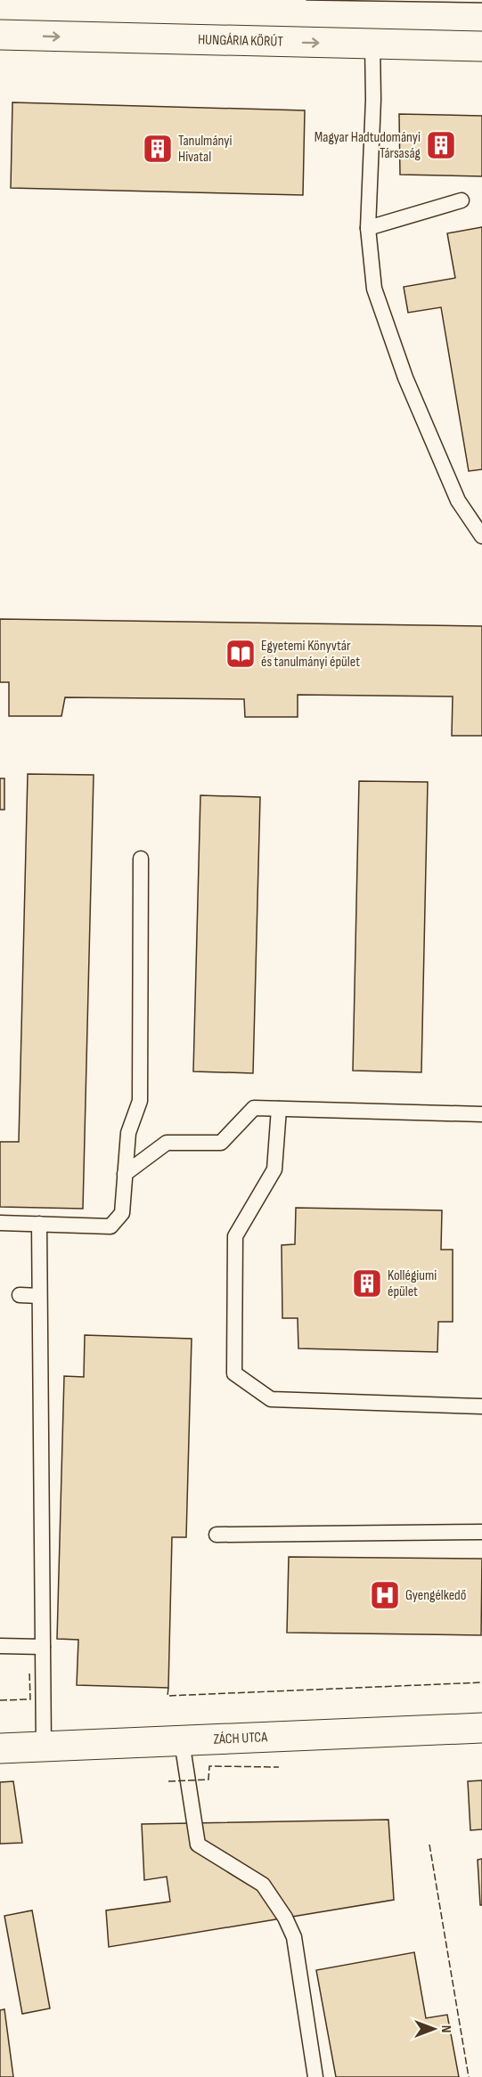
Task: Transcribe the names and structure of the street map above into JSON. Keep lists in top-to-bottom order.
{
  "streets": {
    "street": ["HUNGÁRIA KÖRÚT", "ZÁCH UTCA"]
  },
  "one_way": ["HUNGÁRIA KÖRÚT"],
  "places": {
    "building": ["Magyar Hadtudományi Társaság", "Tanulmányi Hivatal", "Kollégiumi épület"],
    "library": ["Egyetemi Könyvtár és tanulmányi épület"],
    "hospital": ["Gyengélkedő"]
  },
  "north": "right"
}
